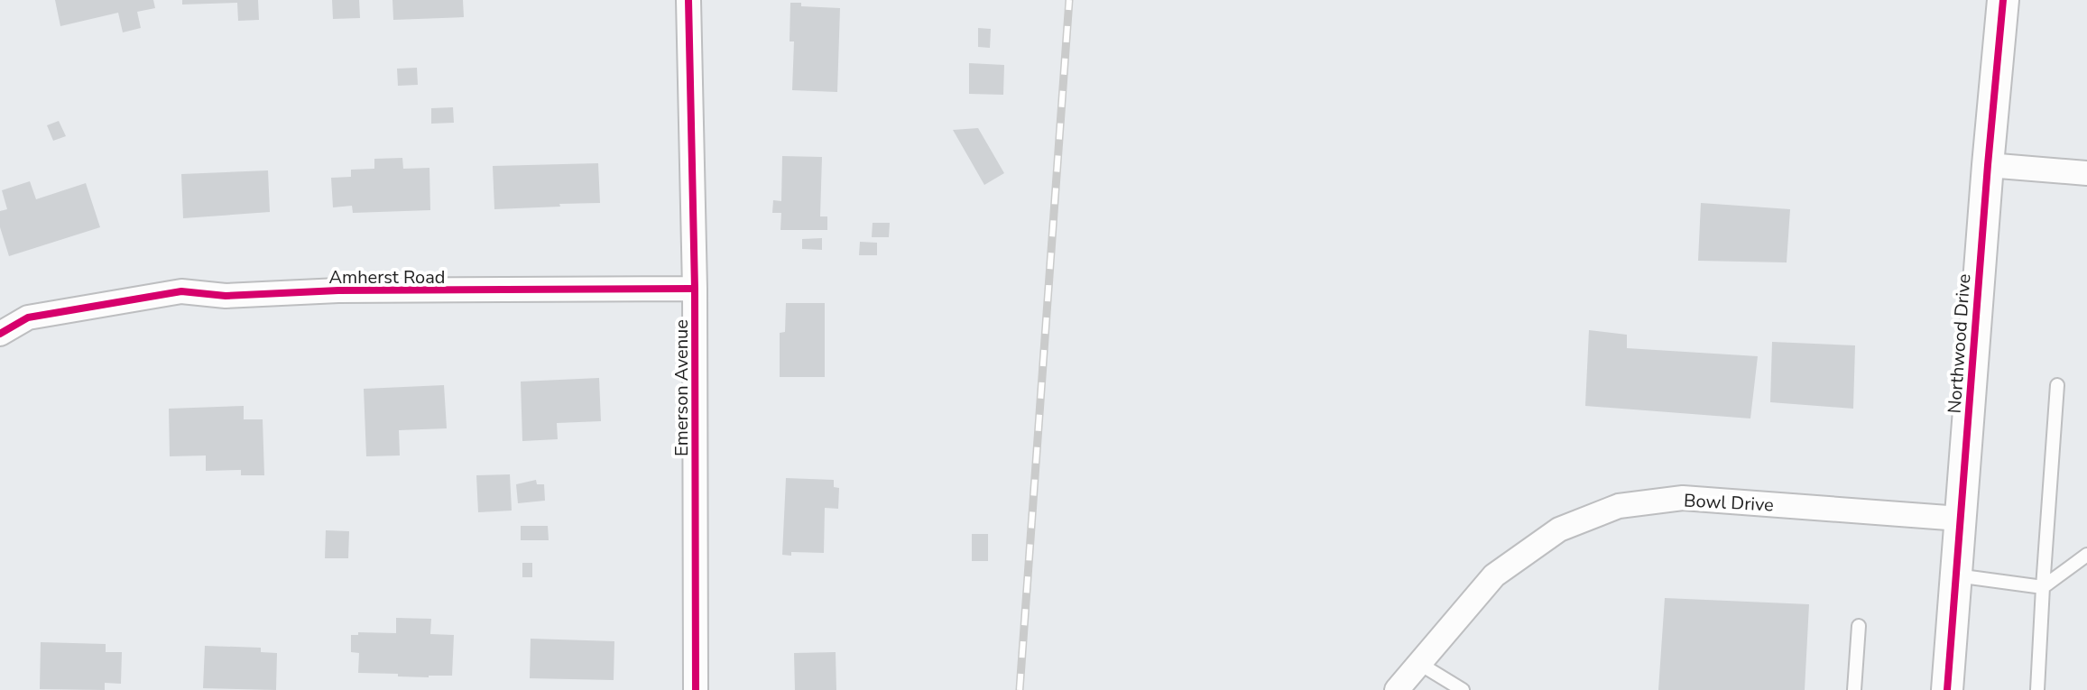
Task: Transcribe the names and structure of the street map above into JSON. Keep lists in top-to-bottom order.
{
  "streets": {
    "street": [
      "Amherst Road",
      "Northwood Drive",
      "Emerson Avenue",
      "Bowl Drive"
    ]
  },
  "crossings": [
    ["Amherst Road", "Emerson Avenue"],
    ["Northwood Drive", "Bowl Drive"]
  ]
}
